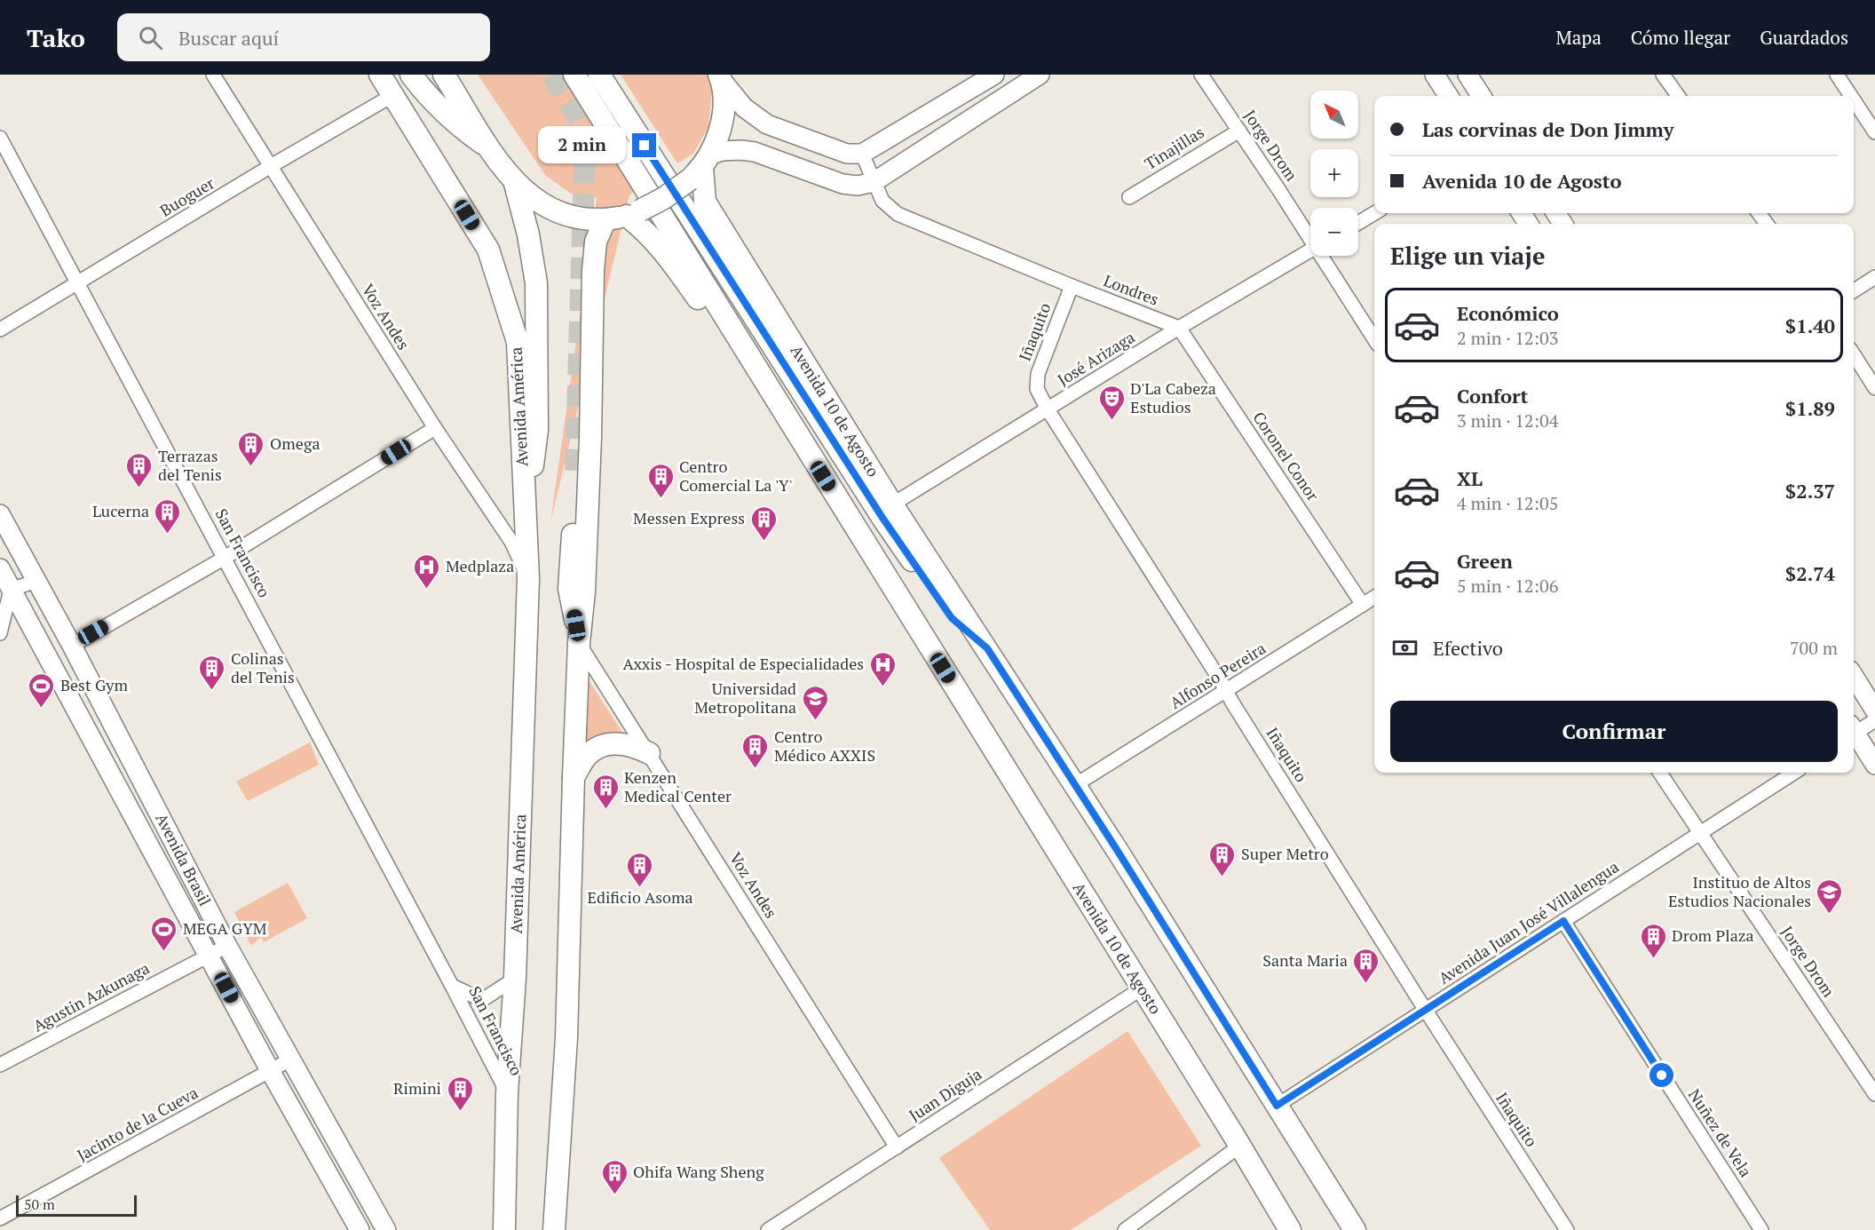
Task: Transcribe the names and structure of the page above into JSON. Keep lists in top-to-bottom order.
{
  "streets": {
    "main road": ["Avenida América", "Avenida 10 de Agosto"],
    "street": [
      "Jorge Drom",
      "Tinajillas",
      "Buoguer",
      "Londres",
      "Voz Andes",
      "Iñaquito",
      "José Arizaga",
      "Coronel Conor",
      "San Francisco",
      "Alfonso Pereira",
      "Avenida Brasil",
      "Avenida Juan José Villalengua",
      "Agustin Azkunaga",
      "Juan Diguja",
      "Jacinto de la Cueva",
      "Nuñez de Vela"
    ]
  },
  "crossings": [
    ["Jorge Drom", "Tinajillas"],
    ["Jorge Drom", "Avenida Juan José Villalengua"],
    ["Buoguer", "Voz Andes"],
    ["Buoguer", "Avenida América"],
    ["Buoguer", "San Francisco"],
    ["Londres", "Iñaquito"],
    ["Londres", "José Arizaga"],
    ["Londres", "Coronel Conor"],
    ["Voz Andes", "Avenida América"],
    ["Voz Andes", "Juan Diguja"],
    ["Iñaquito", "José Arizaga"],
    ["Iñaquito", "Alfonso Pereira"],
    ["Iñaquito", "Avenida Juan José Villalengua"],
    ["José Arizaga", "Avenida 10 de Agosto"],
    ["José Arizaga", "Coronel Conor"],
    ["Avenida América", "Avenida 10 de Agosto"],
    ["Avenida América", "San Francisco"],
    ["Avenida 10 de Agosto", "Alfonso Pereira"],
    ["Avenida 10 de Agosto", "Avenida Juan José Villalengua"],
    ["Avenida 10 de Agosto", "Juan Diguja"],
    ["Coronel Conor", "Alfonso Pereira"],
    ["Avenida Brasil", "Agustin Azkunaga"],
    ["Avenida Brasil", "Jacinto de la Cueva"],
    ["Avenida Juan José Villalengua", "Nuñez de Vela"]
  ],
  "places": {
    "theatre": ["D'La Cabeza Estudios"],
    "building": [
      "Omega",
      "Terrazas del Tenis",
      "Centro Comercial La 'Y'",
      "Lucerna",
      "Messen Express",
      "Colinas del Tenis",
      "Centro Médico AXXIS",
      "Kenzen Medical Center",
      "Super Metro",
      "Edificio Asoma",
      "Drom Plaza",
      "Santa Maria",
      "Rimini",
      "Ohifa Wang Sheng"
    ],
    "hospital": ["Medplaza", "Axxis - Hospital de Especialidades"],
    "sports": ["Best Gym", "MEGA GYM"],
    "school or university": ["Universidad Metropolitana", "Instituo de Altos Estudios Nacionales"]
  },
  "scale_bar": "50 m",
  "north": "top left",
  "page": {
    "header": "Tako",
    "search": "Buscar aquí",
    "nav": ["Mapa", "Cómo llegar", "Guardados"],
    "map_buttons": ["+", "−"],
    "banner": ["Las corvinas de Don Jimmy", "Avenida 10 de Agosto"],
    "bubble": "2 min",
    "heading": "Elige un viaje",
    "list": [
      {
        "name": "Económico",
        "note": "2 min · 12:03",
        "value": "$1.40"
      },
      {
        "name": "Confort",
        "note": "3 min · 12:04",
        "value": "$1.89"
      },
      {
        "name": "XL",
        "note": "4 min · 12:05",
        "value": "$2.37"
      },
      {
        "name": "Green",
        "note": "5 min · 12:06",
        "value": "$2.74"
      }
    ],
    "pay": ["Efectivo", "700 m"],
    "buttons": "Confirmar",
    "scale": "50 m"
  }
}
